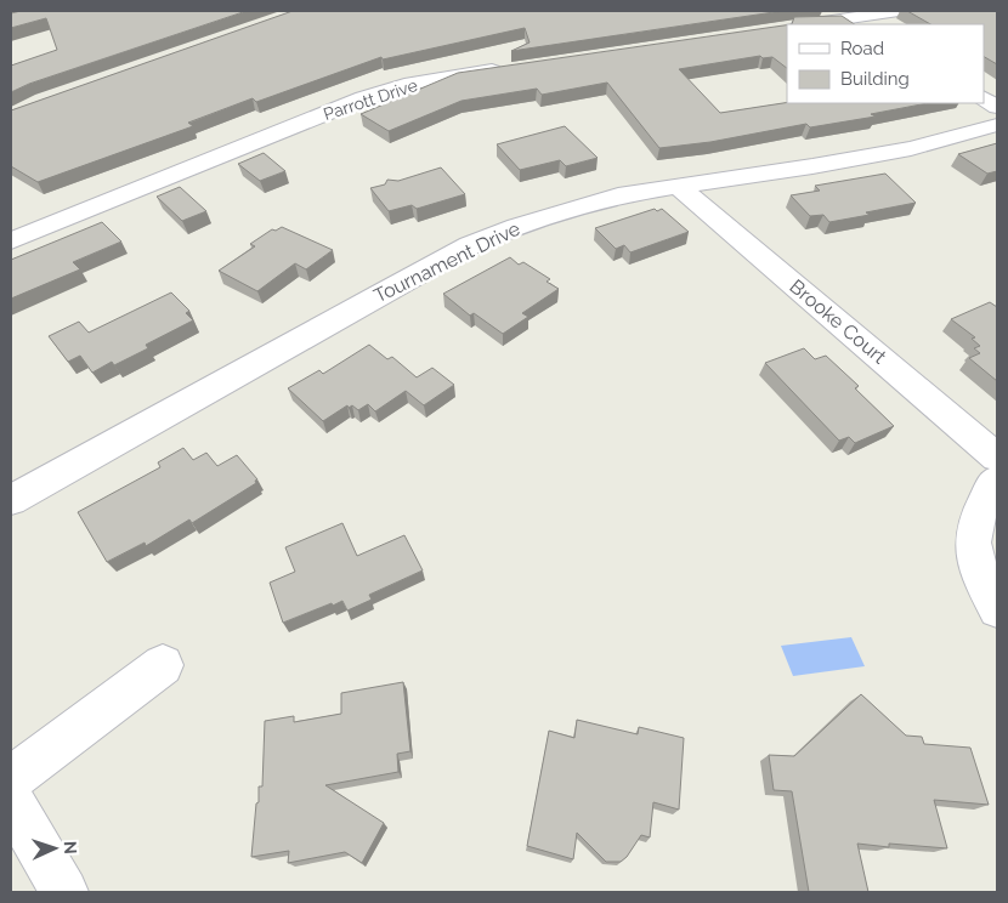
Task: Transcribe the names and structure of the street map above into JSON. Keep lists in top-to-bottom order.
{
  "streets": {
    "street": ["Parrott Drive", "Tournament Drive", "Brooke Court"]
  },
  "crossings": [
    ["Tournament Drive", "Brooke Court"]
  ],
  "legend": ["Road", "Building"],
  "north": "right"
}
